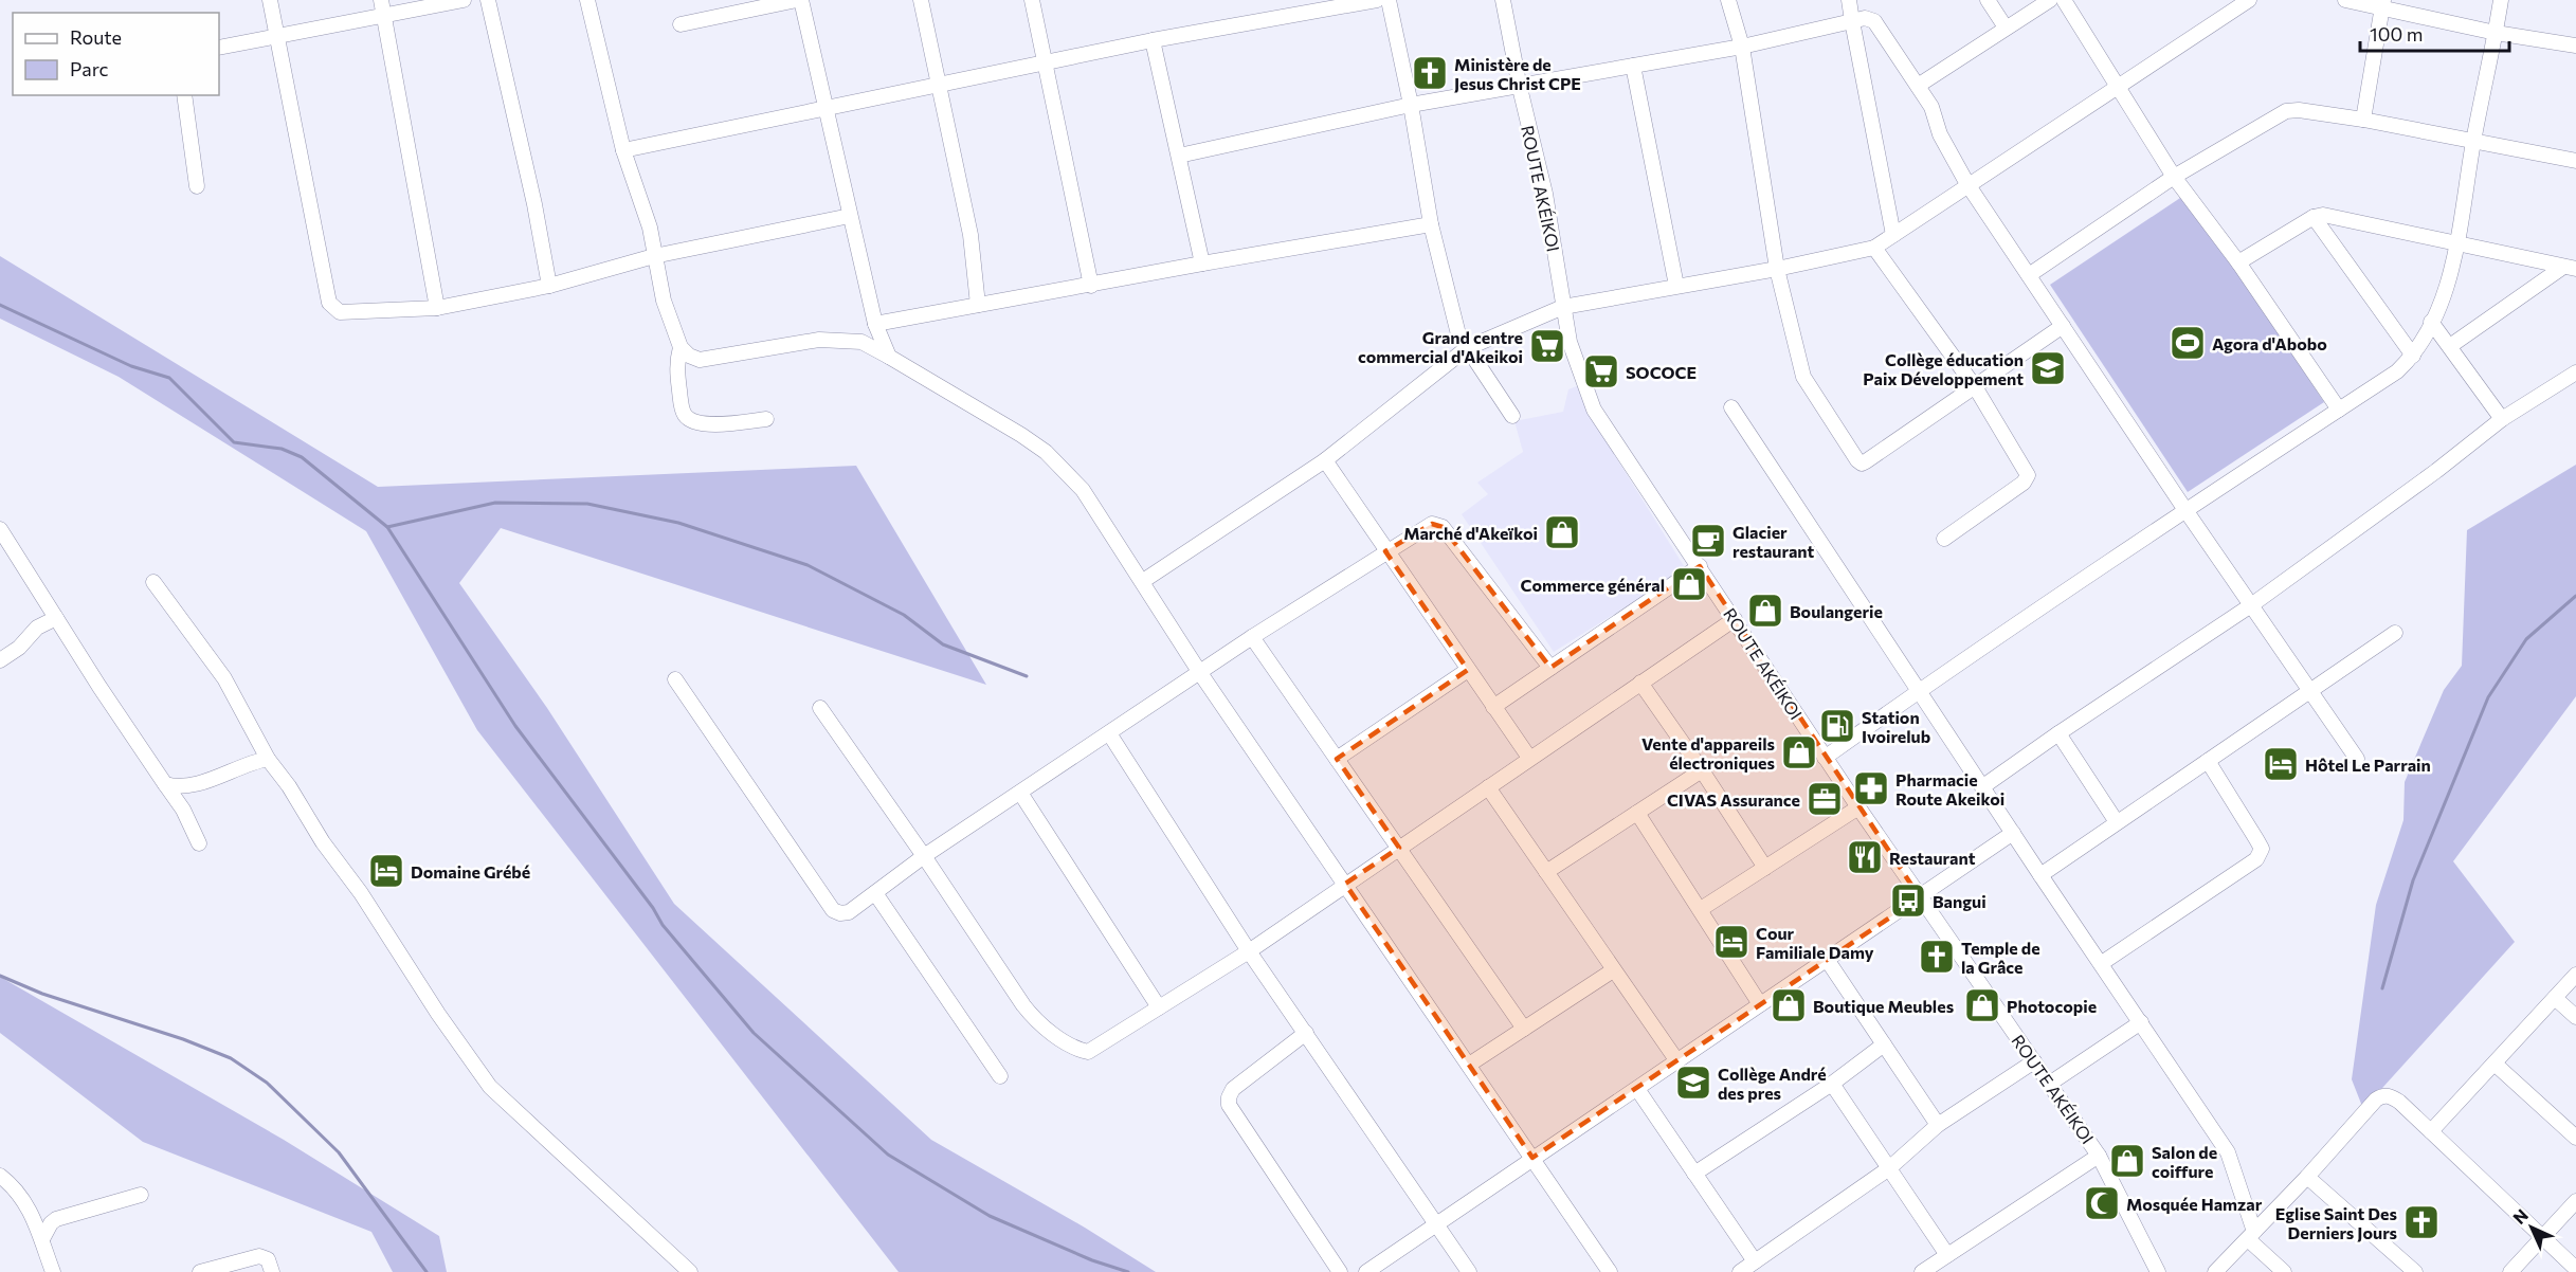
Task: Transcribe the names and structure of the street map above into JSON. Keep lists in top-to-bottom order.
{
  "streets": {
    "street": ["ROUTE AKÉIKOI"]
  },
  "places": {
    "church": ["Ministère de Jesus Christ CPE", "Temple de la Grâce", "Eglise Saint Des Derniers Jours"],
    "sports": ["Agora d'Abobo"],
    "supermarket": ["Grand centre commercial d'Akeikoi", "SOCOCE"],
    "school or university": ["Collège éducation Paix Développement", "Collège André des pres"],
    "shop": [
      "Marché d'Akeïkoi",
      "Commerce général",
      "Boulangerie",
      "Vente d'appareils électroniques",
      "Boutique Meubles",
      "Photocopie",
      "Salon de coiffure"
    ],
    "cafe": ["Glacier restaurant"],
    "fuel station": ["Station Ivoirelub"],
    "hotel": ["Hôtel Le Parrain", "Domaine Grébé", "Cour Familiale Damy"],
    "pharmacy": ["Pharmacie Route Akeikoi"],
    "office": ["CIVAS Assurance"],
    "restaurant": ["Restaurant"],
    "bus stop": ["Bangui"],
    "mosque": ["Mosquée Hamzar"]
  },
  "legend": ["Route", "Parc"],
  "scale_bar": "100 m",
  "north": "top left"
}
